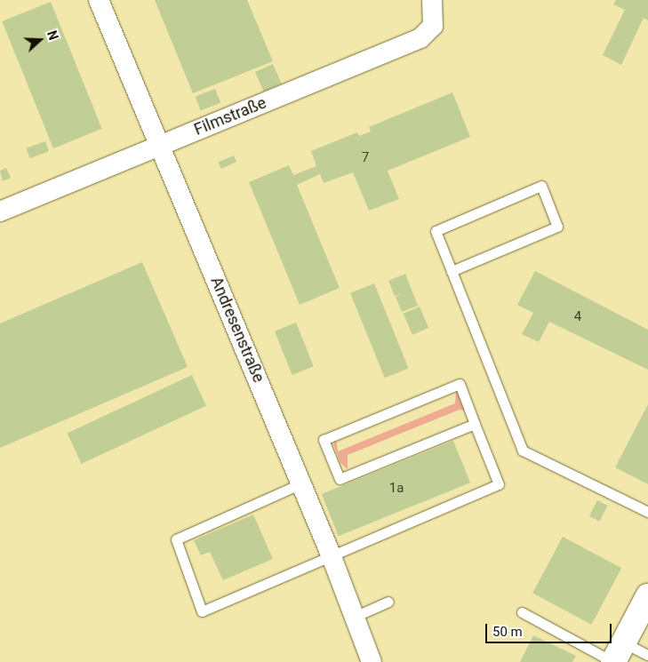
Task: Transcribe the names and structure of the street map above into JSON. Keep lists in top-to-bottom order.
{
  "streets": {
    "street": ["Filmstraße", "Andresenstraße"]
  },
  "crossings": [
    ["Filmstraße", "Andresenstraße"]
  ],
  "house_numbers": ["7", "4", "1a"],
  "scale_bar": "50 m",
  "north": "right"
}
